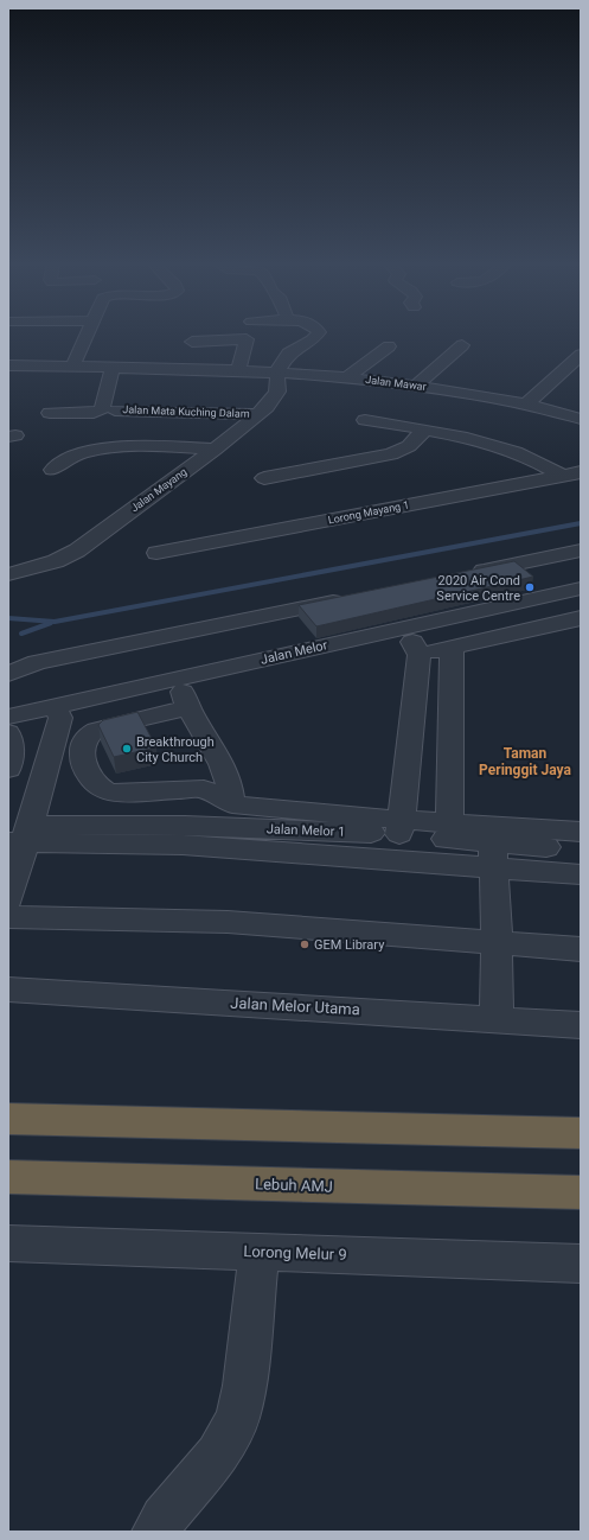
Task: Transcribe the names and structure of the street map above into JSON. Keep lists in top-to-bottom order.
{
  "streets": {
    "highway": ["Lebuh AMJ"],
    "street": [
      "Jalan Mawar",
      "Jalan Mata Kuching Dalam",
      "Jalan Mayang",
      "Lorong Mayang 1",
      "Jalan Melor",
      "Jalan Melor 1",
      "Jalan Melor Utama",
      "Lorong Melur 9"
    ]
  },
  "crossings": [
    ["Jalan Mawar", "Jalan Mayang"],
    ["Jalan Mata Kuching Dalam", "Jalan Mayang"]
  ],
  "districts": ["Taman Peringgit Jaya"],
  "places": ["2020 Air Cond Service Centre", "Breakthrough City Church", "GEM Library"]
}
